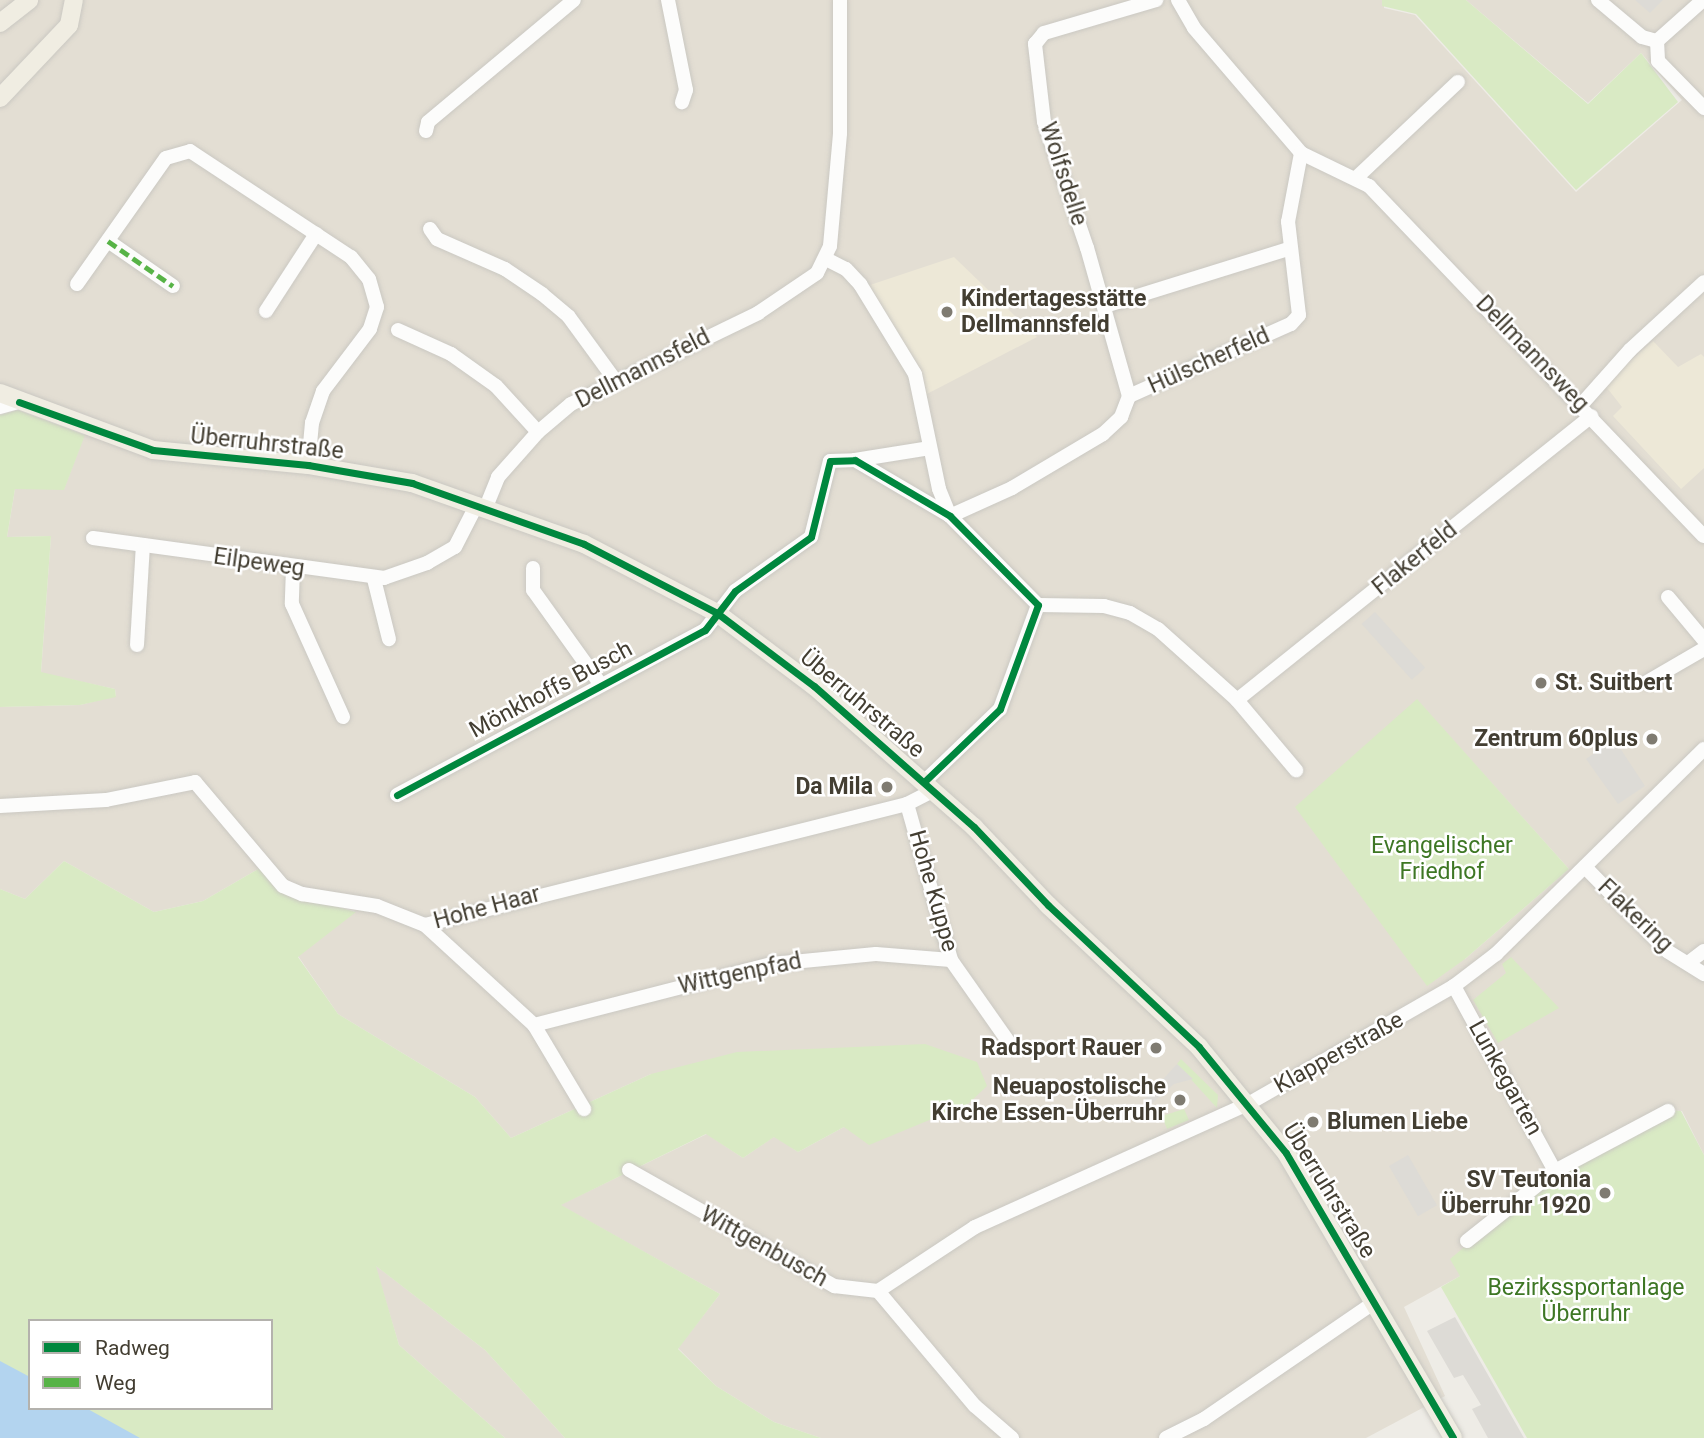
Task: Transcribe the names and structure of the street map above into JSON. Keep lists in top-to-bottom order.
{
  "streets": {
    "main road": ["Überruhrstraße"],
    "street": [
      "Wolfsdelle",
      "Dellmannsweg",
      "Hülscherfeld",
      "Dellmannsfeld",
      "Flakerfeld",
      "Eilpeweg",
      "Mönkhoffs Busch",
      "Hohe Kuppe",
      "Hohe Haar",
      "Flakering",
      "Wittgenpfad",
      "Klapperstraße",
      "Lunkegarten",
      "Wittgenbusch"
    ]
  },
  "crossings": [
    ["Wolfsdelle", "Hülscherfeld"],
    ["Dellmannsweg", "Hülscherfeld"],
    ["Dellmannsweg", "Flakerfeld"],
    ["Dellmannsfeld", "Überruhrstraße"],
    ["Dellmannsfeld", "Eilpeweg"],
    ["Überruhrstraße", "Eilpeweg"],
    ["Überruhrstraße", "Mönkhoffs Busch"],
    ["Überruhrstraße", "Hohe Haar"],
    ["Überruhrstraße", "Klapperstraße"],
    ["Hohe Kuppe", "Hohe Haar"],
    ["Hohe Kuppe", "Wittgenpfad"],
    ["Flakering", "Klapperstraße"],
    ["Klapperstraße", "Lunkegarten"],
    ["Klapperstraße", "Wittgenbusch"]
  ],
  "parks": ["Evangelischer Friedhof", "Bezirkssportanlage Überruhr"],
  "places": [
    "Kindertagesstätte Dellmannsfeld",
    "St. Suitbert",
    "Zentrum 60plus",
    "Da Mila",
    "Radsport Rauer",
    "Neuapostolische Kirche Essen-Überruhr",
    "Blumen Liebe",
    "SV Teutonia Überruhr 1920"
  ],
  "legend": ["Radweg", "Weg"]
}
